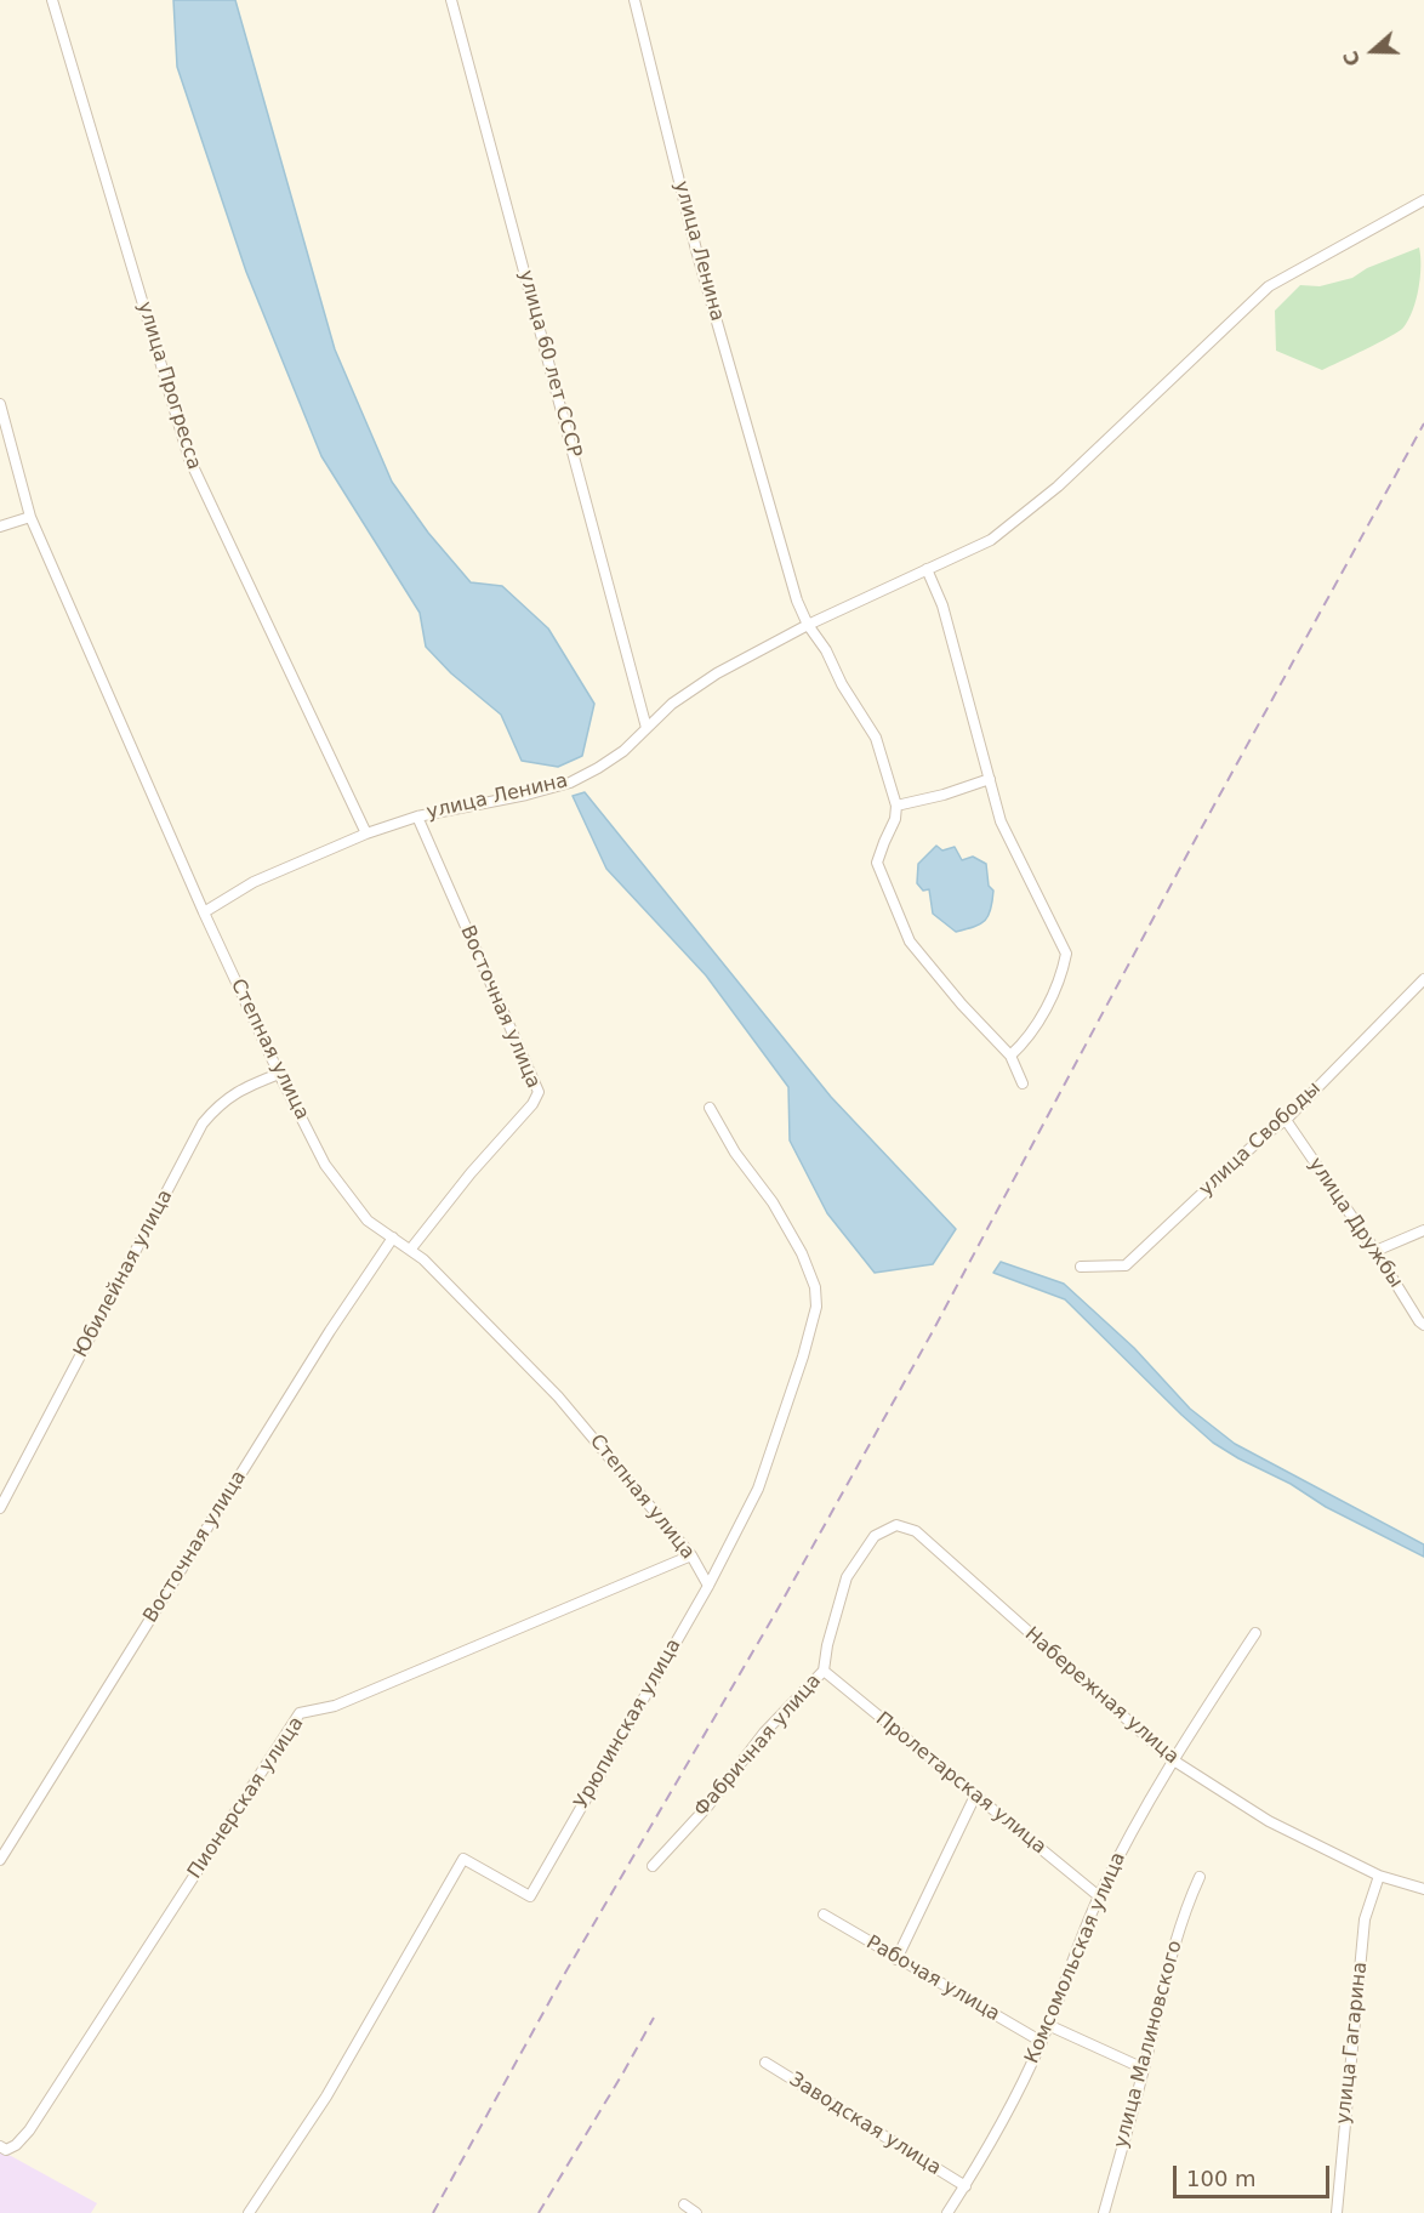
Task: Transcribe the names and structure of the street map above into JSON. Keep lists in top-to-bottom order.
{
  "streets": {
    "street": [
      "улица Ленина",
      "улица 60 лет СССР",
      "улица Прогресса",
      "Восточная улица",
      "Степная улица",
      "улица Свободы",
      "улица Дружбы",
      "Юбилейная улица",
      "Набережная улица",
      "Урюпинская улица",
      "Фабричная улица",
      "Пролетарская улица",
      "Пионерская улица",
      "Комсомольская улица",
      "Рабочая улица",
      "улица Гагарина",
      "улица Малиновского",
      "Заводская улица"
    ]
  },
  "crossings": [
    ["улица Ленина", "улица 60 лет СССР"],
    ["улица Ленина", "улица Прогресса"],
    ["улица Ленина", "Восточная улица"],
    ["улица Ленина", "Степная улица"],
    ["Восточная улица", "Степная улица"],
    ["Степная улица", "Юбилейная улица"],
    ["Степная улица", "Урюпинская улица"],
    ["Степная улица", "Пионерская улица"],
    ["улица Свободы", "улица Дружбы"],
    ["Набережная улица", "Фабричная улица"],
    ["Набережная улица", "Комсомольская улица"],
    ["Набережная улица", "улица Гагарина"],
    ["Фабричная улица", "Пролетарская улица"],
    ["Пролетарская улица", "Комсомольская улица"],
    ["Комсомольская улица", "Рабочая улица"],
    ["Комсомольская улица", "Заводская улица"]
  ],
  "scale_bar": "100 m",
  "north": "left"
}
